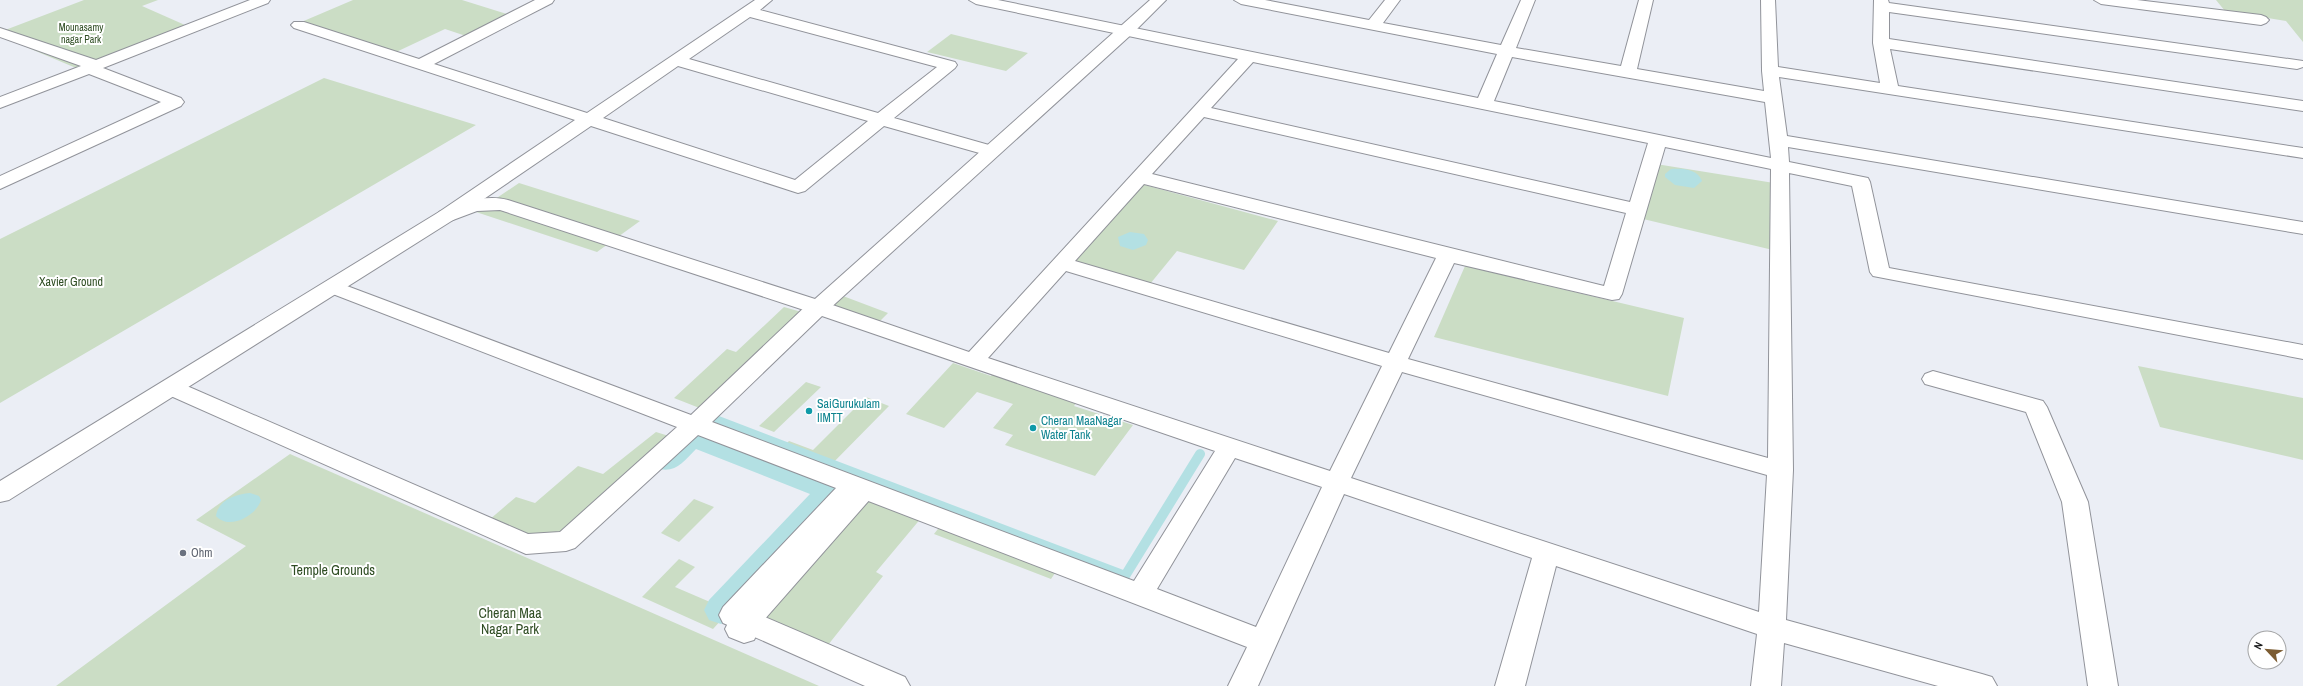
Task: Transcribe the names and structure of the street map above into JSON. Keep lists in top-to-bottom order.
{
  "parks": [
    "Mounasamy nagar Park",
    "Xavier Ground",
    "Temple Grounds",
    "Cheran Maa Nagar Park"
  ],
  "places": ["SaiGurukulam IIMTT", "Cheran MaaNagar Water Tank", "Ohm"],
  "north": "top left"
}
